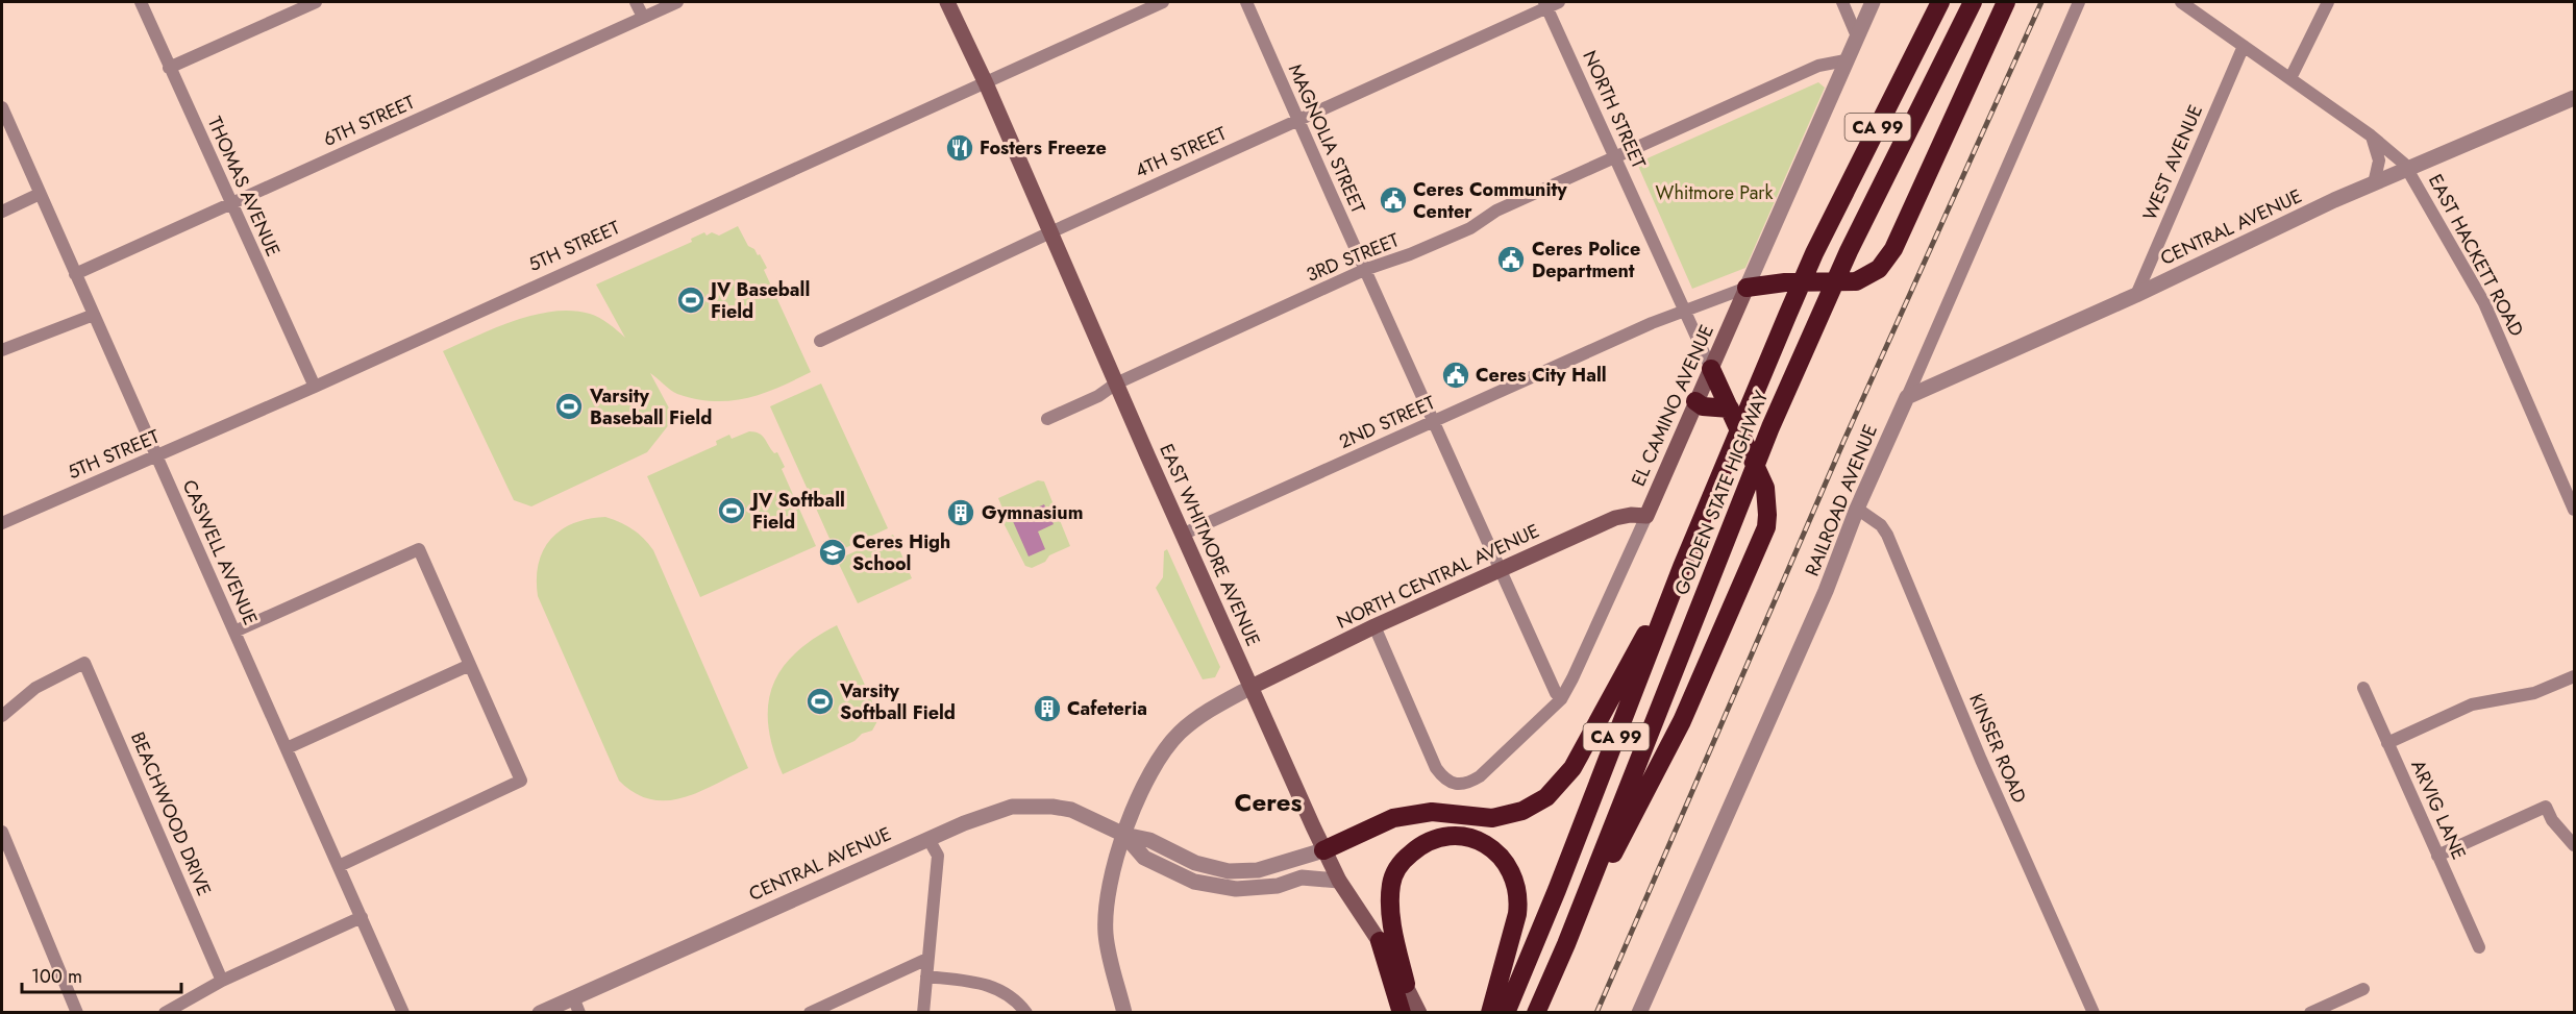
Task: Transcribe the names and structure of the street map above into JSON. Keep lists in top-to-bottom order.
{
  "streets": {
    "highway": ["CA 99", "GOLDEN STATE HIGHWAY"],
    "main road": ["EL CAMINO AVENUE", "EAST WHITMORE AVENUE", "NORTH CENTRAL AVENUE"],
    "street": [
      "NORTH STREET",
      "6TH STREET",
      "MAGNOLIA STREET",
      "4TH STREET",
      "WEST AVENUE",
      "THOMAS AVENUE",
      "CENTRAL AVENUE",
      "5TH STREET",
      "EAST HACKETT ROAD",
      "3RD STREET",
      "2ND STREET",
      "RAILROAD AVENUE",
      "CASWELL AVENUE",
      "KINSER ROAD",
      "ARVIG LANE",
      "BEACHWOOD DRIVE"
    ]
  },
  "crossings": [
    ["NORTH STREET", "4TH STREET"],
    ["NORTH STREET", "3RD STREET"],
    ["NORTH STREET", "EL CAMINO AVENUE"],
    ["NORTH STREET", "2ND STREET"],
    ["6TH STREET", "THOMAS AVENUE"],
    ["6TH STREET", "CASWELL AVENUE"],
    ["MAGNOLIA STREET", "4TH STREET"],
    ["MAGNOLIA STREET", "3RD STREET"],
    ["MAGNOLIA STREET", "EL CAMINO AVENUE"],
    ["MAGNOLIA STREET", "2ND STREET"],
    ["MAGNOLIA STREET", "NORTH CENTRAL AVENUE"],
    ["4TH STREET", "EAST WHITMORE AVENUE"],
    ["WEST AVENUE", "CENTRAL AVENUE"],
    ["WEST AVENUE", "EAST HACKETT ROAD"],
    ["THOMAS AVENUE", "5TH STREET"],
    ["CENTRAL AVENUE", "EAST HACKETT ROAD"],
    ["CENTRAL AVENUE", "RAILROAD AVENUE"],
    ["5TH STREET", "EAST WHITMORE AVENUE"],
    ["5TH STREET", "CASWELL AVENUE"],
    ["3RD STREET", "EL CAMINO AVENUE"],
    ["3RD STREET", "EAST WHITMORE AVENUE"],
    ["EL CAMINO AVENUE", "2ND STREET"],
    ["EL CAMINO AVENUE", "NORTH CENTRAL AVENUE"],
    ["2ND STREET", "EAST WHITMORE AVENUE"],
    ["RAILROAD AVENUE", "KINSER ROAD"],
    ["EAST WHITMORE AVENUE", "NORTH CENTRAL AVENUE"]
  ],
  "districts": ["Ceres"],
  "parks": ["Whitmore Park"],
  "places": {
    "restaurant": ["Fosters Freeze"],
    "public building": ["Ceres Community Center", "Ceres Police Department", "Ceres City Hall"],
    "sports": [
      "JV Baseball Field",
      "Varsity Baseball Field",
      "JV Softball Field",
      "Varsity Softball Field"
    ],
    "building": ["Gymnasium", "Cafeteria"],
    "school or university": ["Ceres High School"]
  },
  "scale_bar": "100 m"
}
